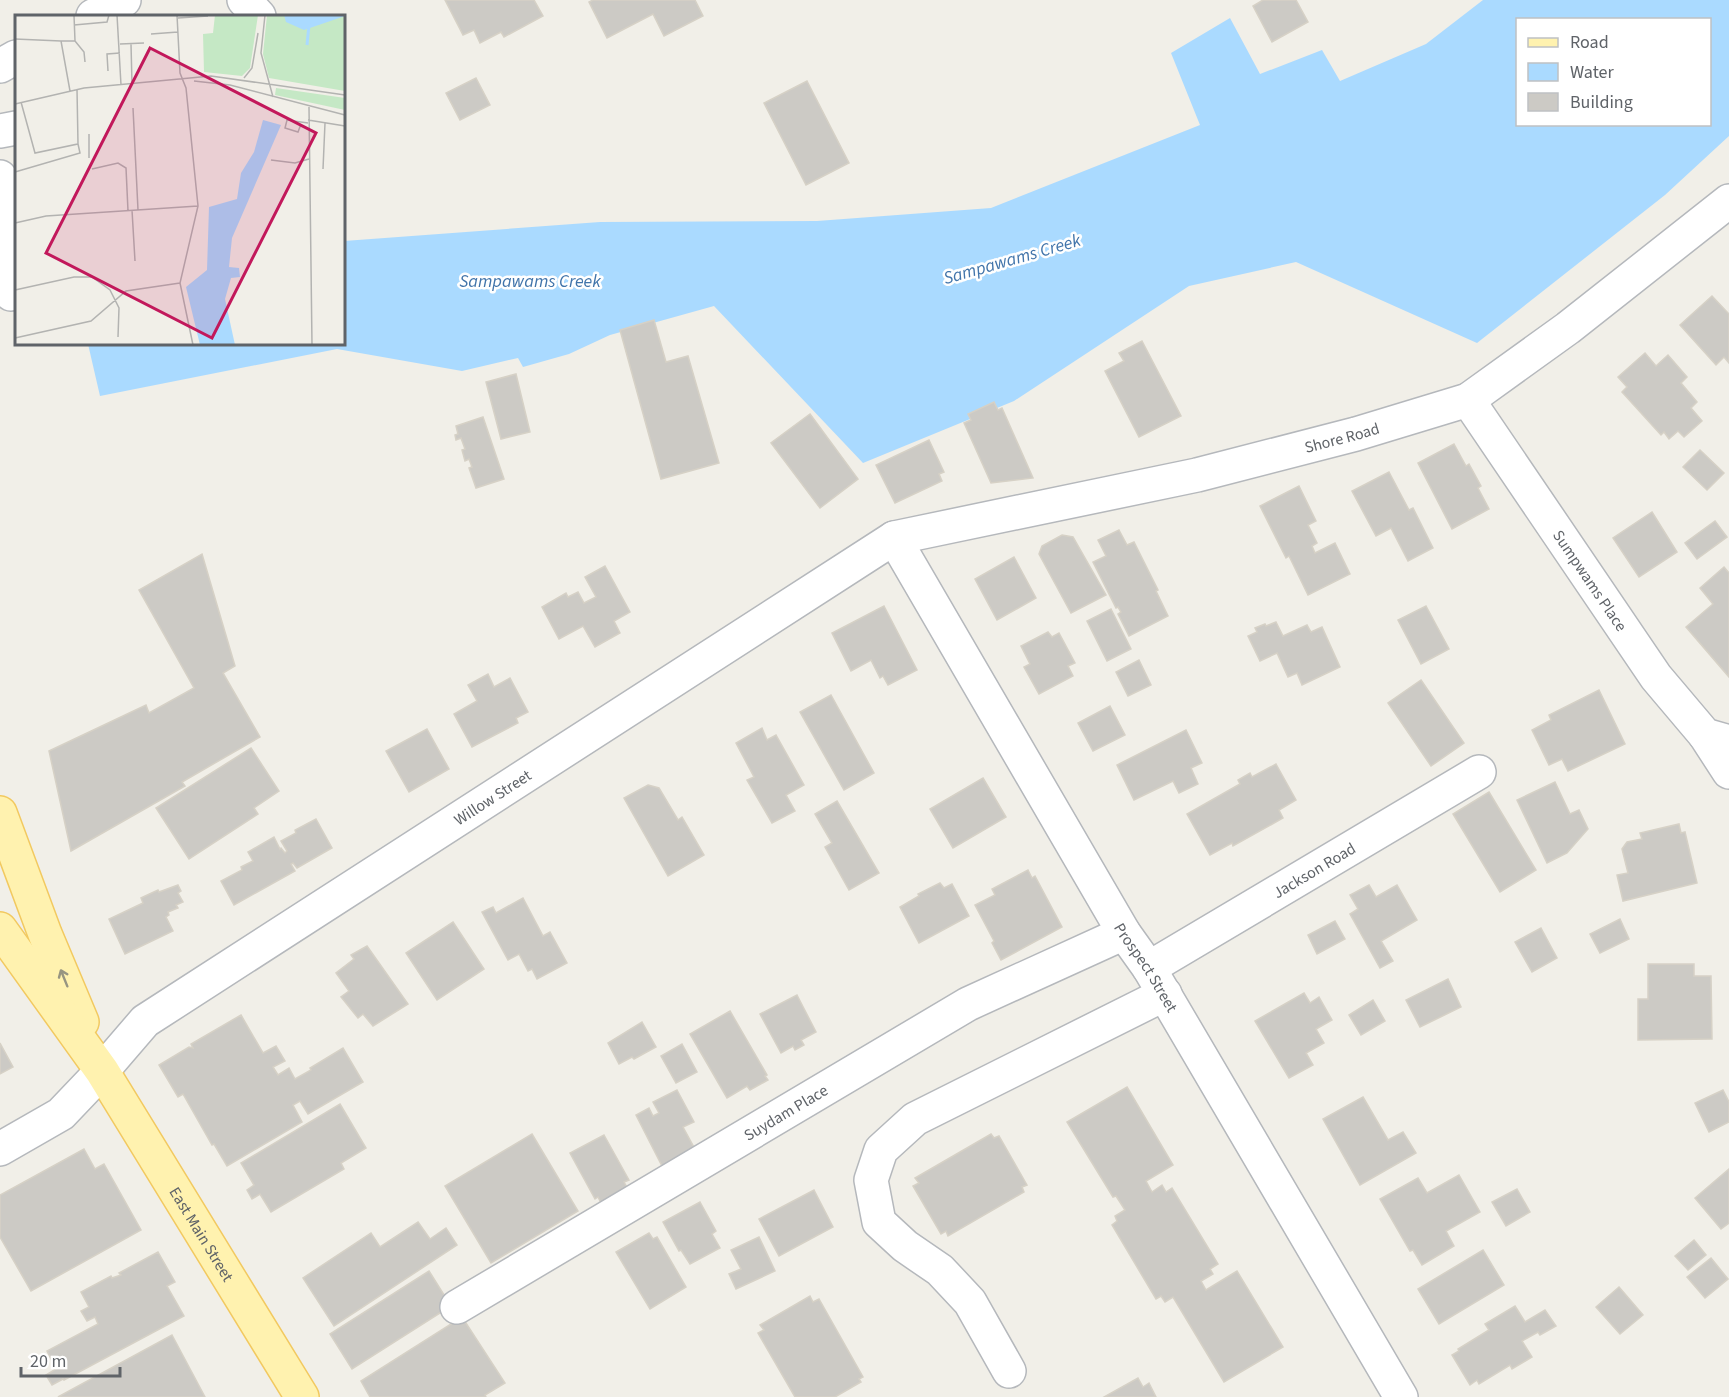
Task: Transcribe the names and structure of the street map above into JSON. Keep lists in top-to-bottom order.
{
  "streets": {
    "main road": ["East Main Street"],
    "street": [
      "Shore Road",
      "Sumpwams Place",
      "Willow Street",
      "Jackson Road",
      "Prospect Street",
      "Suydam Place"
    ]
  },
  "crossings": [
    ["Shore Road", "Sumpwams Place"],
    ["Shore Road", "Willow Street"],
    ["Shore Road", "Prospect Street"],
    ["Willow Street", "Prospect Street"],
    ["Willow Street", "East Main Street"],
    ["Jackson Road", "Prospect Street"],
    ["Prospect Street", "Suydam Place"]
  ],
  "water": ["Sampawams Creek"],
  "legend": ["Road", "Water", "Building"],
  "scale_bar": "20 m"
}
